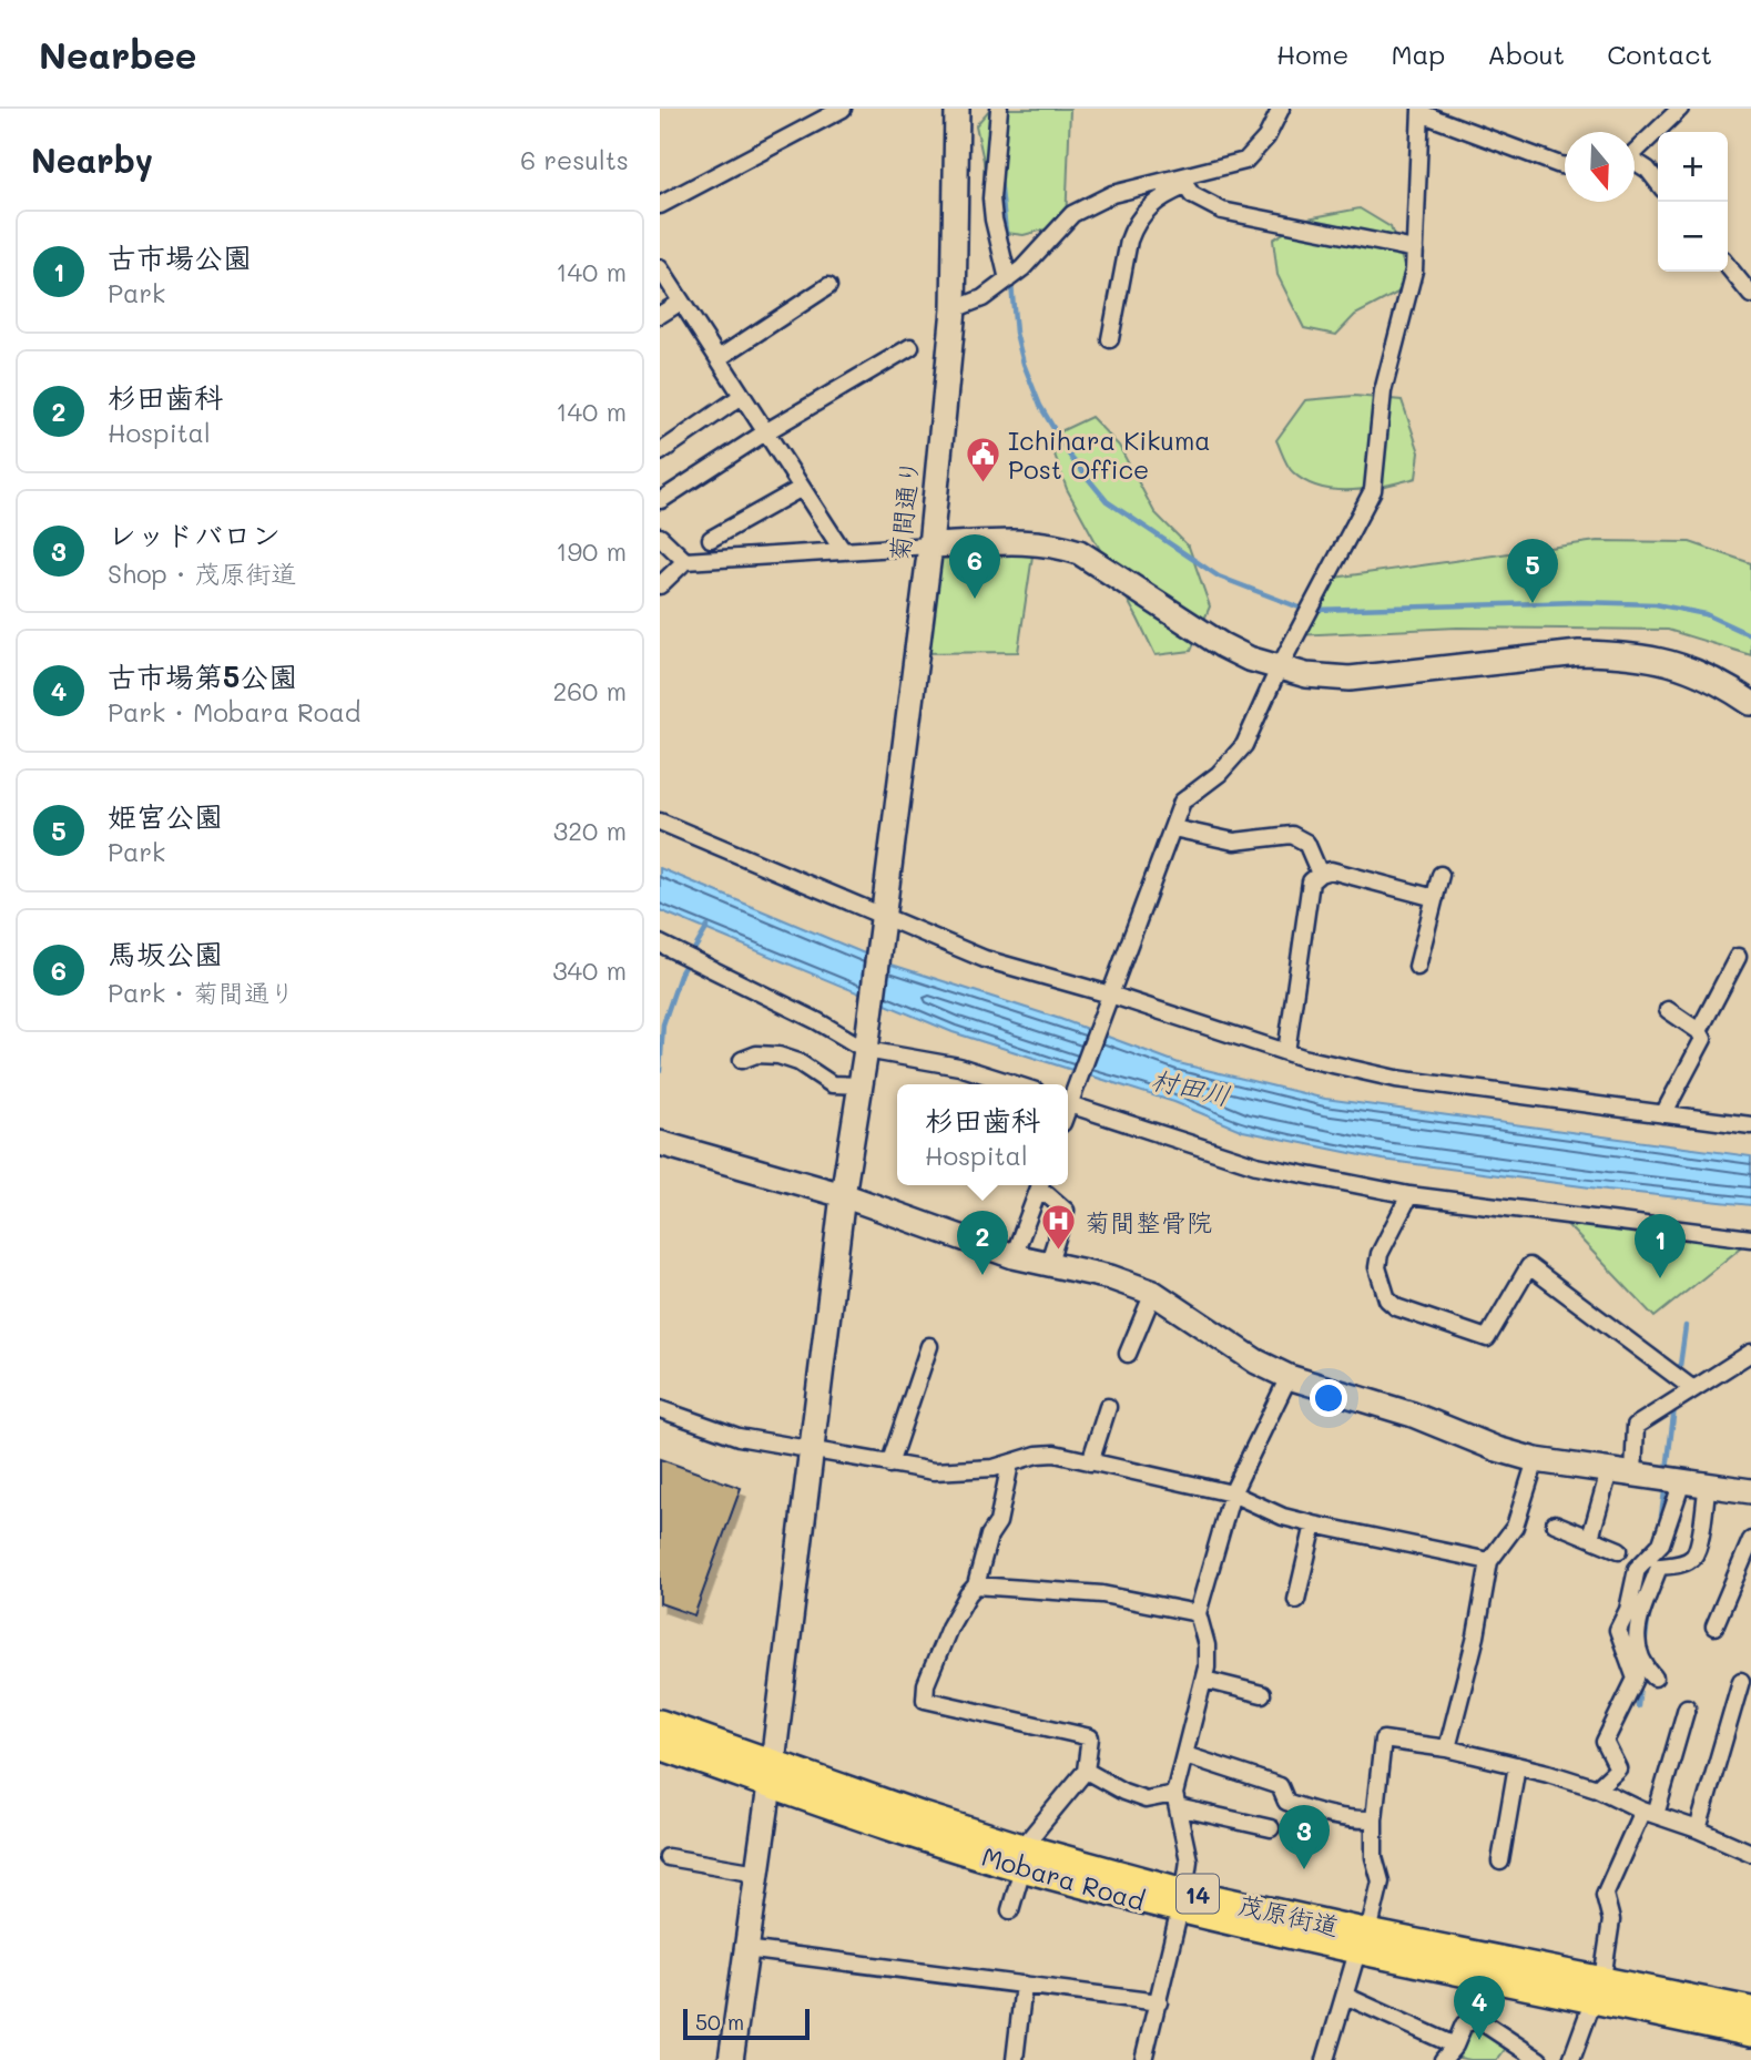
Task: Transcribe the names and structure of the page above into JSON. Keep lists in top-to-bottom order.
{
  "streets": {
    "main road": ["Mobara Road", "14"],
    "street": ["菊間通り"]
  },
  "crossings": [
    ["菊間通り", "Mobara Road"],
    ["菊間通り", "14"],
    ["Mobara Road", "14"]
  ],
  "water": ["村田川"],
  "places": {
    "public building": ["Ichihara Kikuma Post Office"],
    "hospital": ["菊間整骨院"]
  },
  "scale_bar": "50 m",
  "north": "bottom",
  "page": {
    "header": "Nearbee",
    "nav": [
      "Home",
      "Map",
      "About",
      "Contact"
    ],
    "heading": ["Nearby", "6 results"],
    "map_buttons": ["+", "−"],
    "list": [
      {
        "mark": "1",
        "name": "古市場公園",
        "note": "Park",
        "value": "140 m"
      },
      {
        "mark": "2",
        "name": "杉田歯科",
        "note": "Hospital",
        "value": "140 m"
      },
      {
        "mark": "3",
        "name": "レッドバロン",
        "note": "Shop · 茂原街道",
        "value": "190 m"
      },
      {
        "mark": "4",
        "name": "古市場第5公園",
        "note": "Park · Mobara Road",
        "value": "260 m"
      },
      {
        "mark": "5",
        "name": "姫宮公園",
        "note": "Park",
        "value": "320 m"
      },
      {
        "mark": "6",
        "name": "馬坂公園",
        "note": "Park · 菊間通り",
        "value": "340 m"
      }
    ],
    "pins": [
      "6",
      "5",
      "2",
      "1",
      "3",
      "4"
    ],
    "popup": ["杉田歯科", "Hospital"],
    "scale": "50 m"
  }
}
